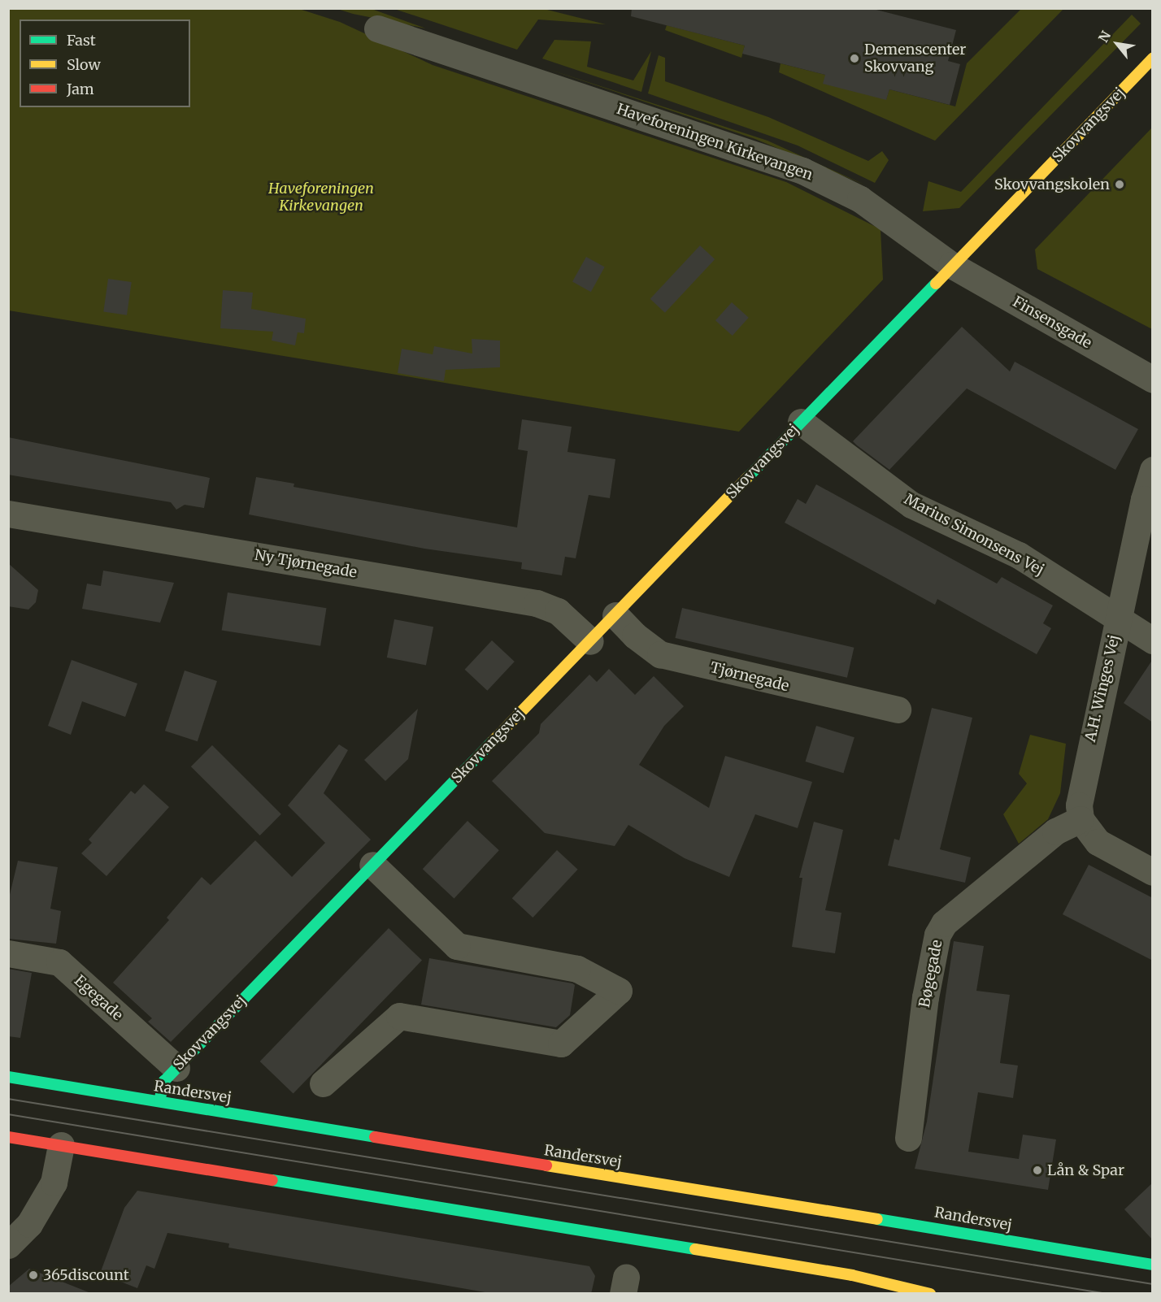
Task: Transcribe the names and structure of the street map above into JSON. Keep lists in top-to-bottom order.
{
  "streets": {
    "street": [
      "Skovvangsvej",
      "Haveforeningen Kirkevangen",
      "Finsensgade",
      "Marius Simonsens Vej",
      "Ny Tjørnegade",
      "Tjørnegade",
      "A.H. Winges Vej",
      "Bøgegade",
      "Egegade",
      "Randersvej"
    ]
  },
  "crossings": [
    ["Skovvangsvej", "Haveforeningen Kirkevangen"],
    ["Skovvangsvej", "Finsensgade"],
    ["Skovvangsvej", "Marius Simonsens Vej"],
    ["Skovvangsvej", "Ny Tjørnegade"],
    ["Skovvangsvej", "Tjørnegade"],
    ["Skovvangsvej", "Egegade"],
    ["Skovvangsvej", "Randersvej"],
    ["Haveforeningen Kirkevangen", "Finsensgade"],
    ["Marius Simonsens Vej", "A.H. Winges Vej"],
    ["A.H. Winges Vej", "Bøgegade"]
  ],
  "parks": ["Haveforeningen Kirkevangen"],
  "places": [
    "Demenscenter Skovvang",
    "Skovvangskolen",
    "Lån & Spar",
    "365discount"
  ],
  "legend": ["Fast", "Slow", "Jam"],
  "north": "top left"
}
